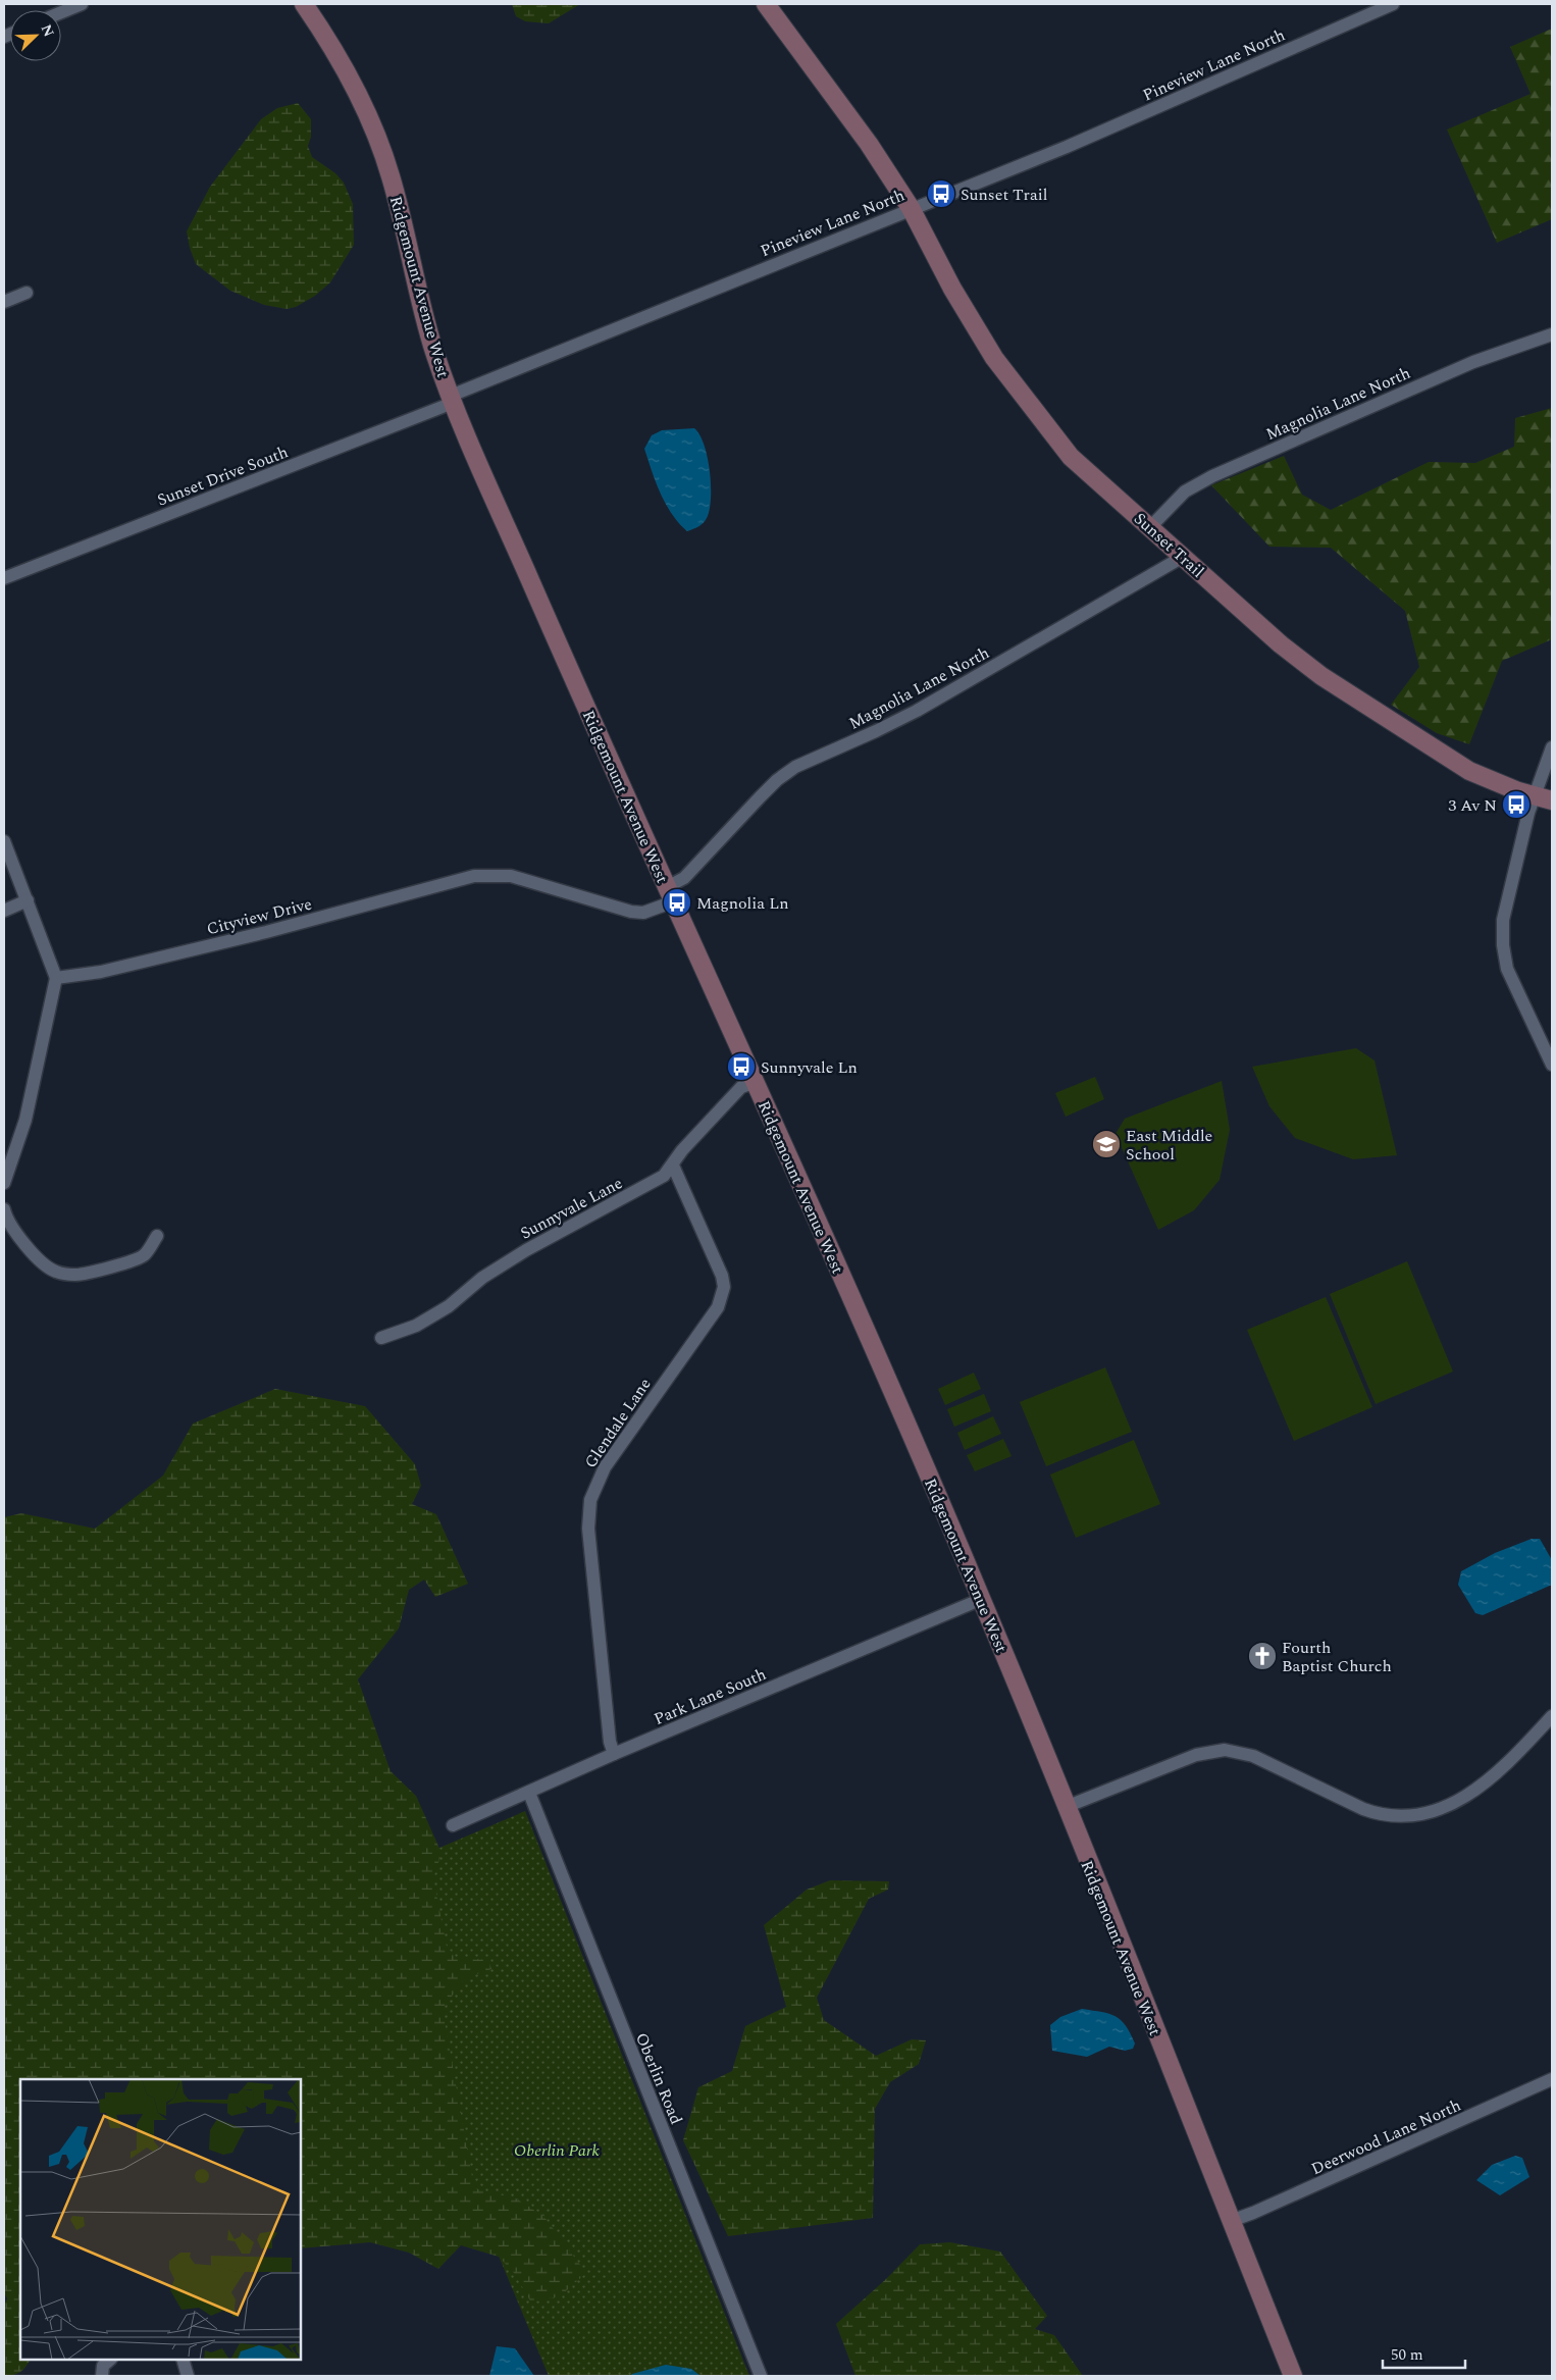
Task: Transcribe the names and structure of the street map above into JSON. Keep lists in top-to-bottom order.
{
  "streets": {
    "street": [
      "Pineview Lane North",
      "Ridgemount Avenue West",
      "Magnolia Lane North",
      "Sunset Drive South",
      "Sunset Trail",
      "Cityview Drive",
      "Sunnyvale Lane",
      "Glendale Lane",
      "Park Lane South",
      "Oberlin Road",
      "Deerwood Lane North"
    ]
  },
  "crossings": [
    ["Pineview Lane North", "Ridgemount Avenue West"],
    ["Pineview Lane North", "Sunset Drive South"],
    ["Pineview Lane North", "Sunset Trail"],
    ["Ridgemount Avenue West", "Magnolia Lane North"],
    ["Ridgemount Avenue West", "Sunset Drive South"],
    ["Ridgemount Avenue West", "Cityview Drive"],
    ["Ridgemount Avenue West", "Sunnyvale Lane"],
    ["Ridgemount Avenue West", "Park Lane South"],
    ["Ridgemount Avenue West", "Deerwood Lane North"],
    ["Magnolia Lane North", "Sunset Trail"],
    ["Magnolia Lane North", "Cityview Drive"],
    ["Sunnyvale Lane", "Glendale Lane"],
    ["Glendale Lane", "Park Lane South"],
    ["Park Lane South", "Oberlin Road"]
  ],
  "parks": ["Oberlin Park"],
  "places": {
    "bus stop": [
      "Sunset Trail",
      "3 Av N",
      "Magnolia Ln",
      "Sunnyvale Ln"
    ],
    "school or university": ["East Middle School"],
    "church": ["Fourth Baptist Church"]
  },
  "scale_bar": "50 m",
  "north": "top right"
}
